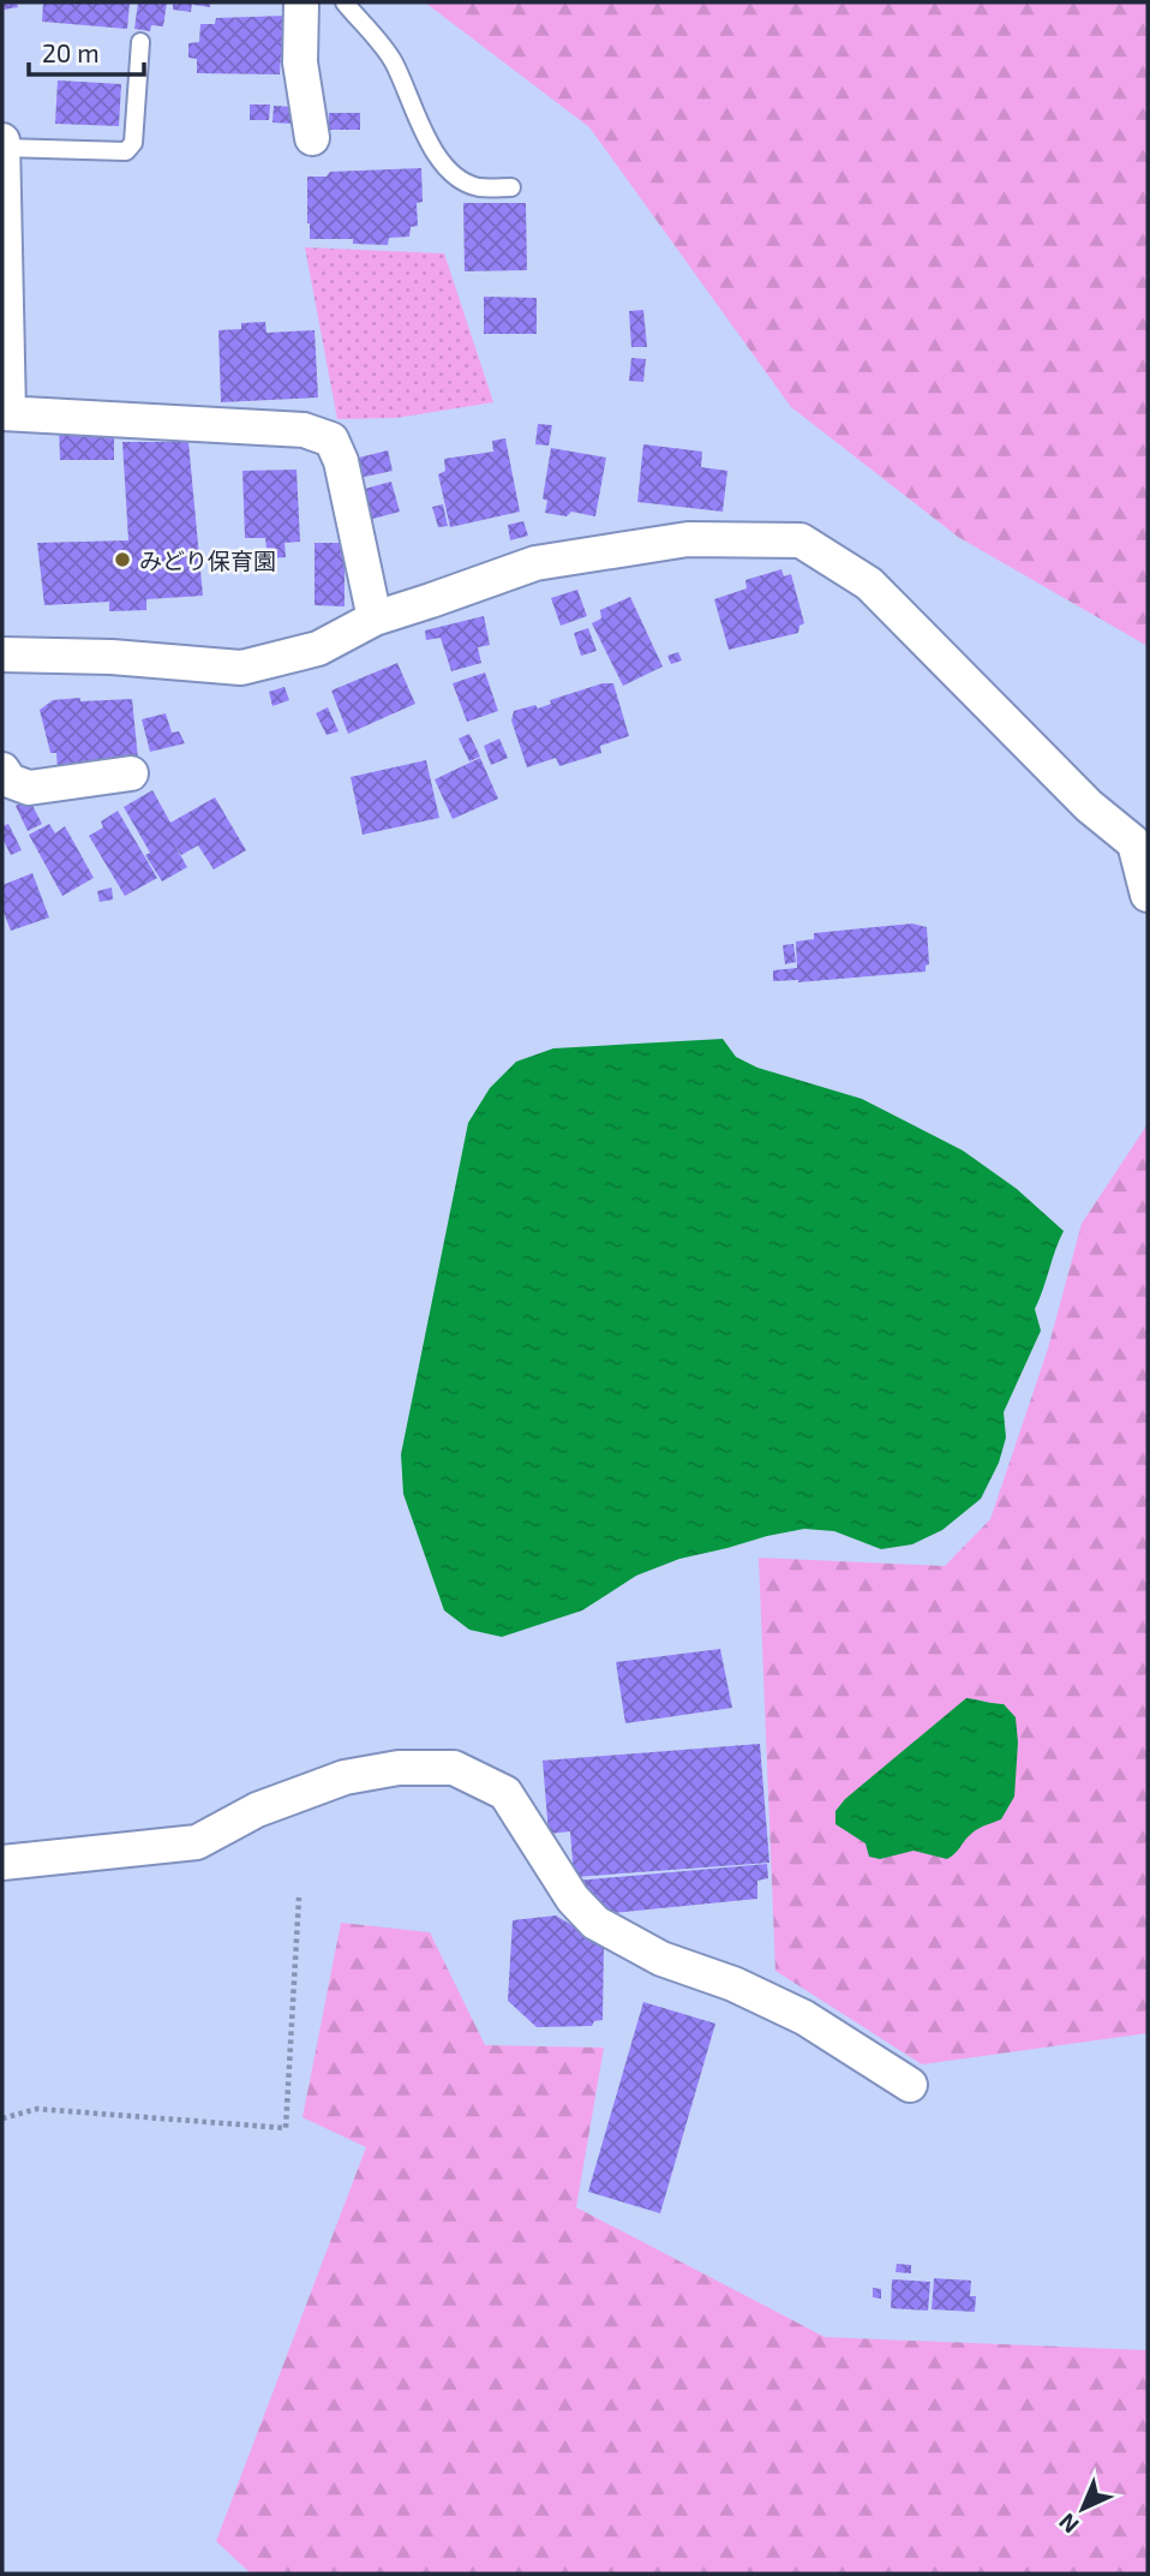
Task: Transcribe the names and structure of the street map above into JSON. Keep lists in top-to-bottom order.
{
  "places": ["みどり保育園"],
  "scale_bar": "20 m",
  "north": "bottom left"
}
